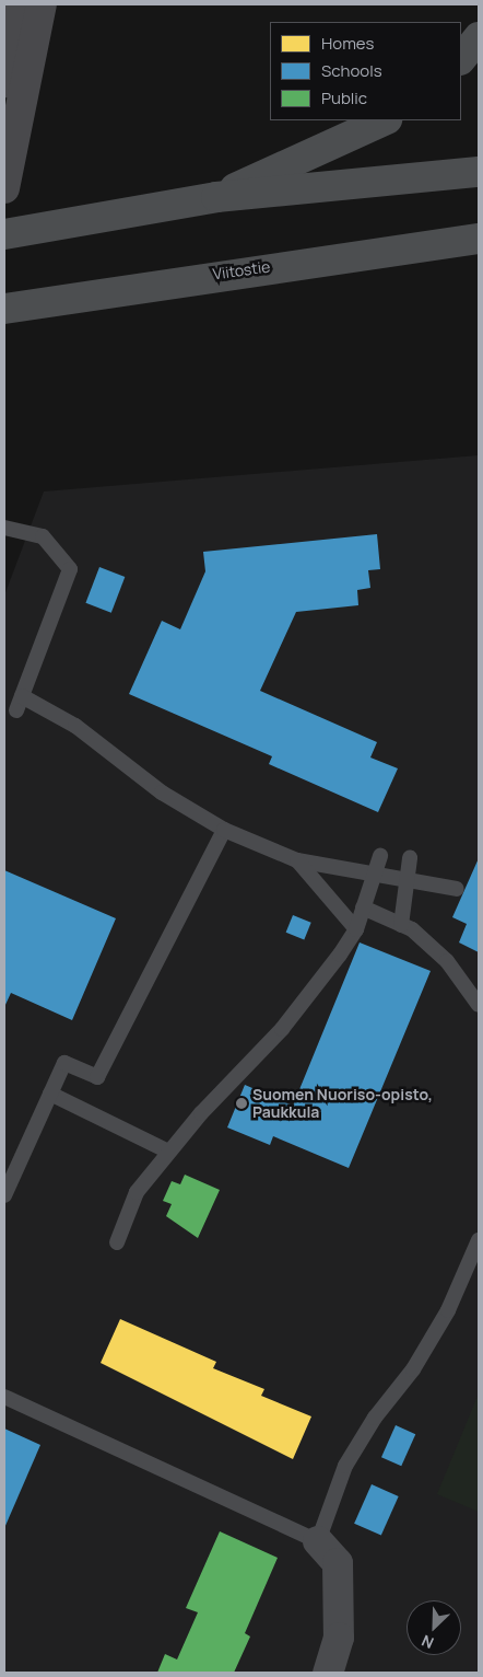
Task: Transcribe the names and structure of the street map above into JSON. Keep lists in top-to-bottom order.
{
  "streets": {
    "highway": ["Viitostie"]
  },
  "places": ["Suomen Nuoriso-opisto, Paukkula"],
  "legend": ["Homes", "Schools", "Public"],
  "north": "bottom left"
}
